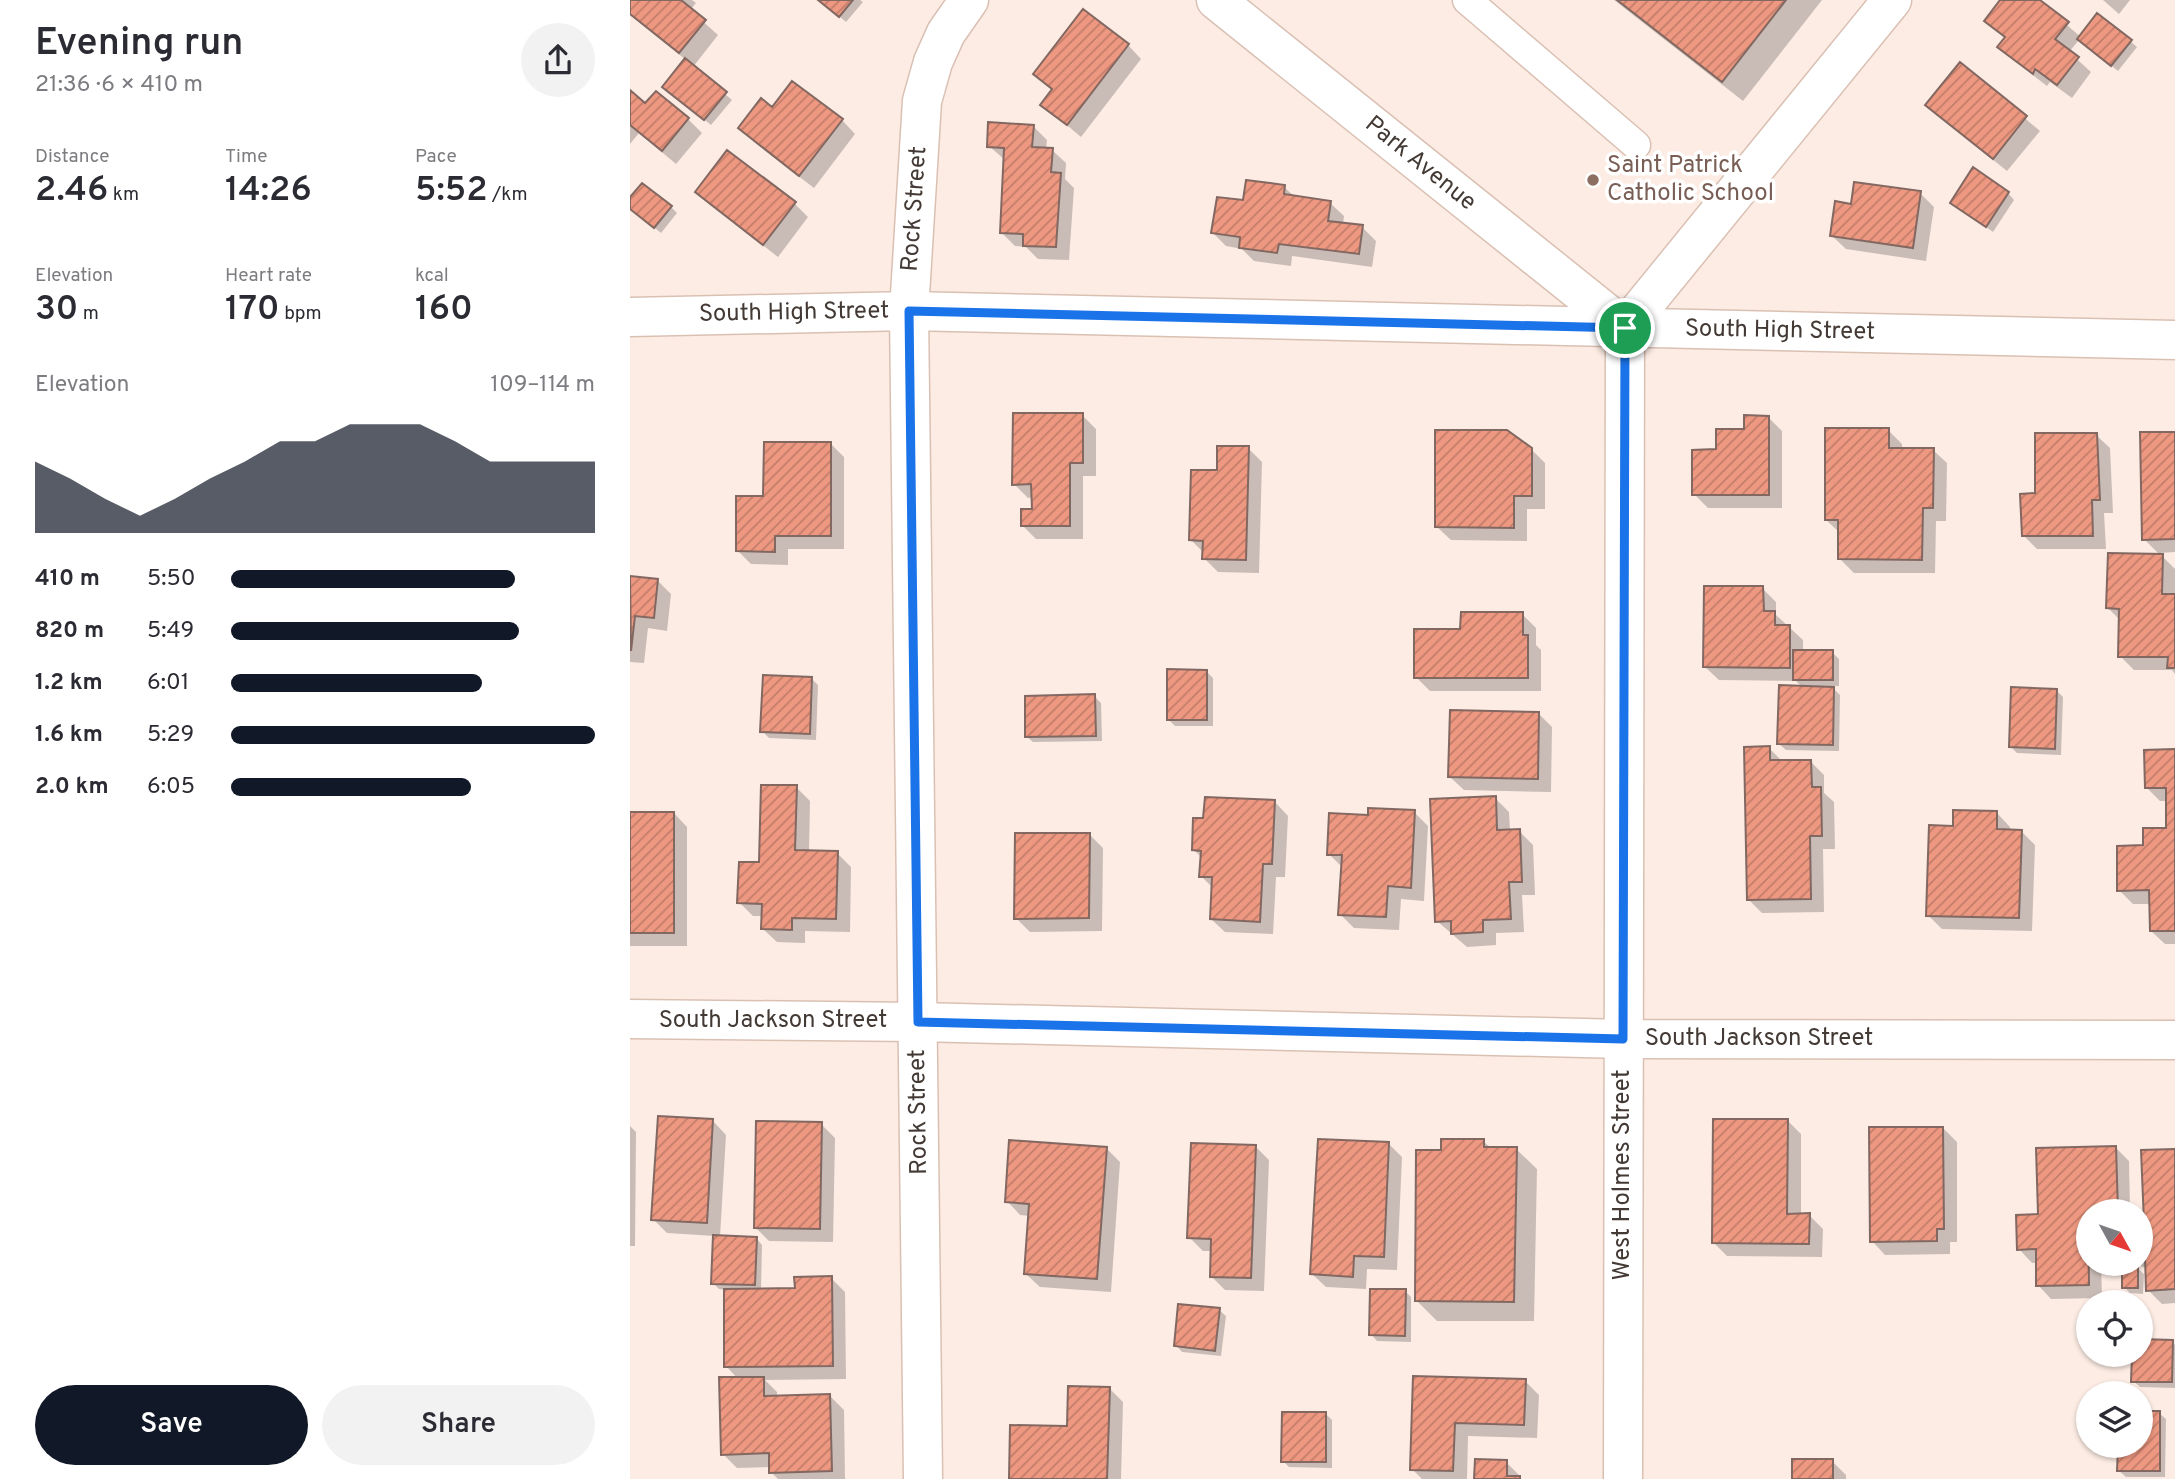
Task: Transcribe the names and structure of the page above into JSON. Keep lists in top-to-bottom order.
{
  "streets": {
    "street": [
      "Park Avenue",
      "Rock Street",
      "South High Street",
      "South Jackson Street",
      "West Holmes Street"
    ]
  },
  "crossings": [
    ["Park Avenue", "South High Street"],
    ["Park Avenue", "West Holmes Street"],
    ["Rock Street", "South High Street"],
    ["Rock Street", "South Jackson Street"],
    ["South High Street", "West Holmes Street"],
    ["South Jackson Street", "West Holmes Street"]
  ],
  "places": ["Saint Patrick Catholic School"],
  "north": "bottom right",
  "page": {
    "heading": ["Evening run", "21:36 · 6 × 410 m"],
    "stats": [
      ["Distance", "2.46 km"],
      ["Time", "14:26"],
      ["Pace", "5:52 /km"],
      ["Elevation", "30 m"],
      ["Heart rate", "170 bpm"],
      ["kcal", "160"]
    ],
    "chart": ["Elevation", "109–114 m"],
    "list": [
      {
        "name": "410 m",
        "note": "5:50"
      },
      {
        "name": "820 m",
        "note": "5:49"
      },
      {
        "name": "1.2 km",
        "note": "6:01"
      },
      {
        "name": "1.6 km",
        "note": "5:29"
      },
      {
        "name": "2.0 km",
        "note": "6:05"
      }
    ],
    "buttons": ["Save", "Share"]
  }
}
